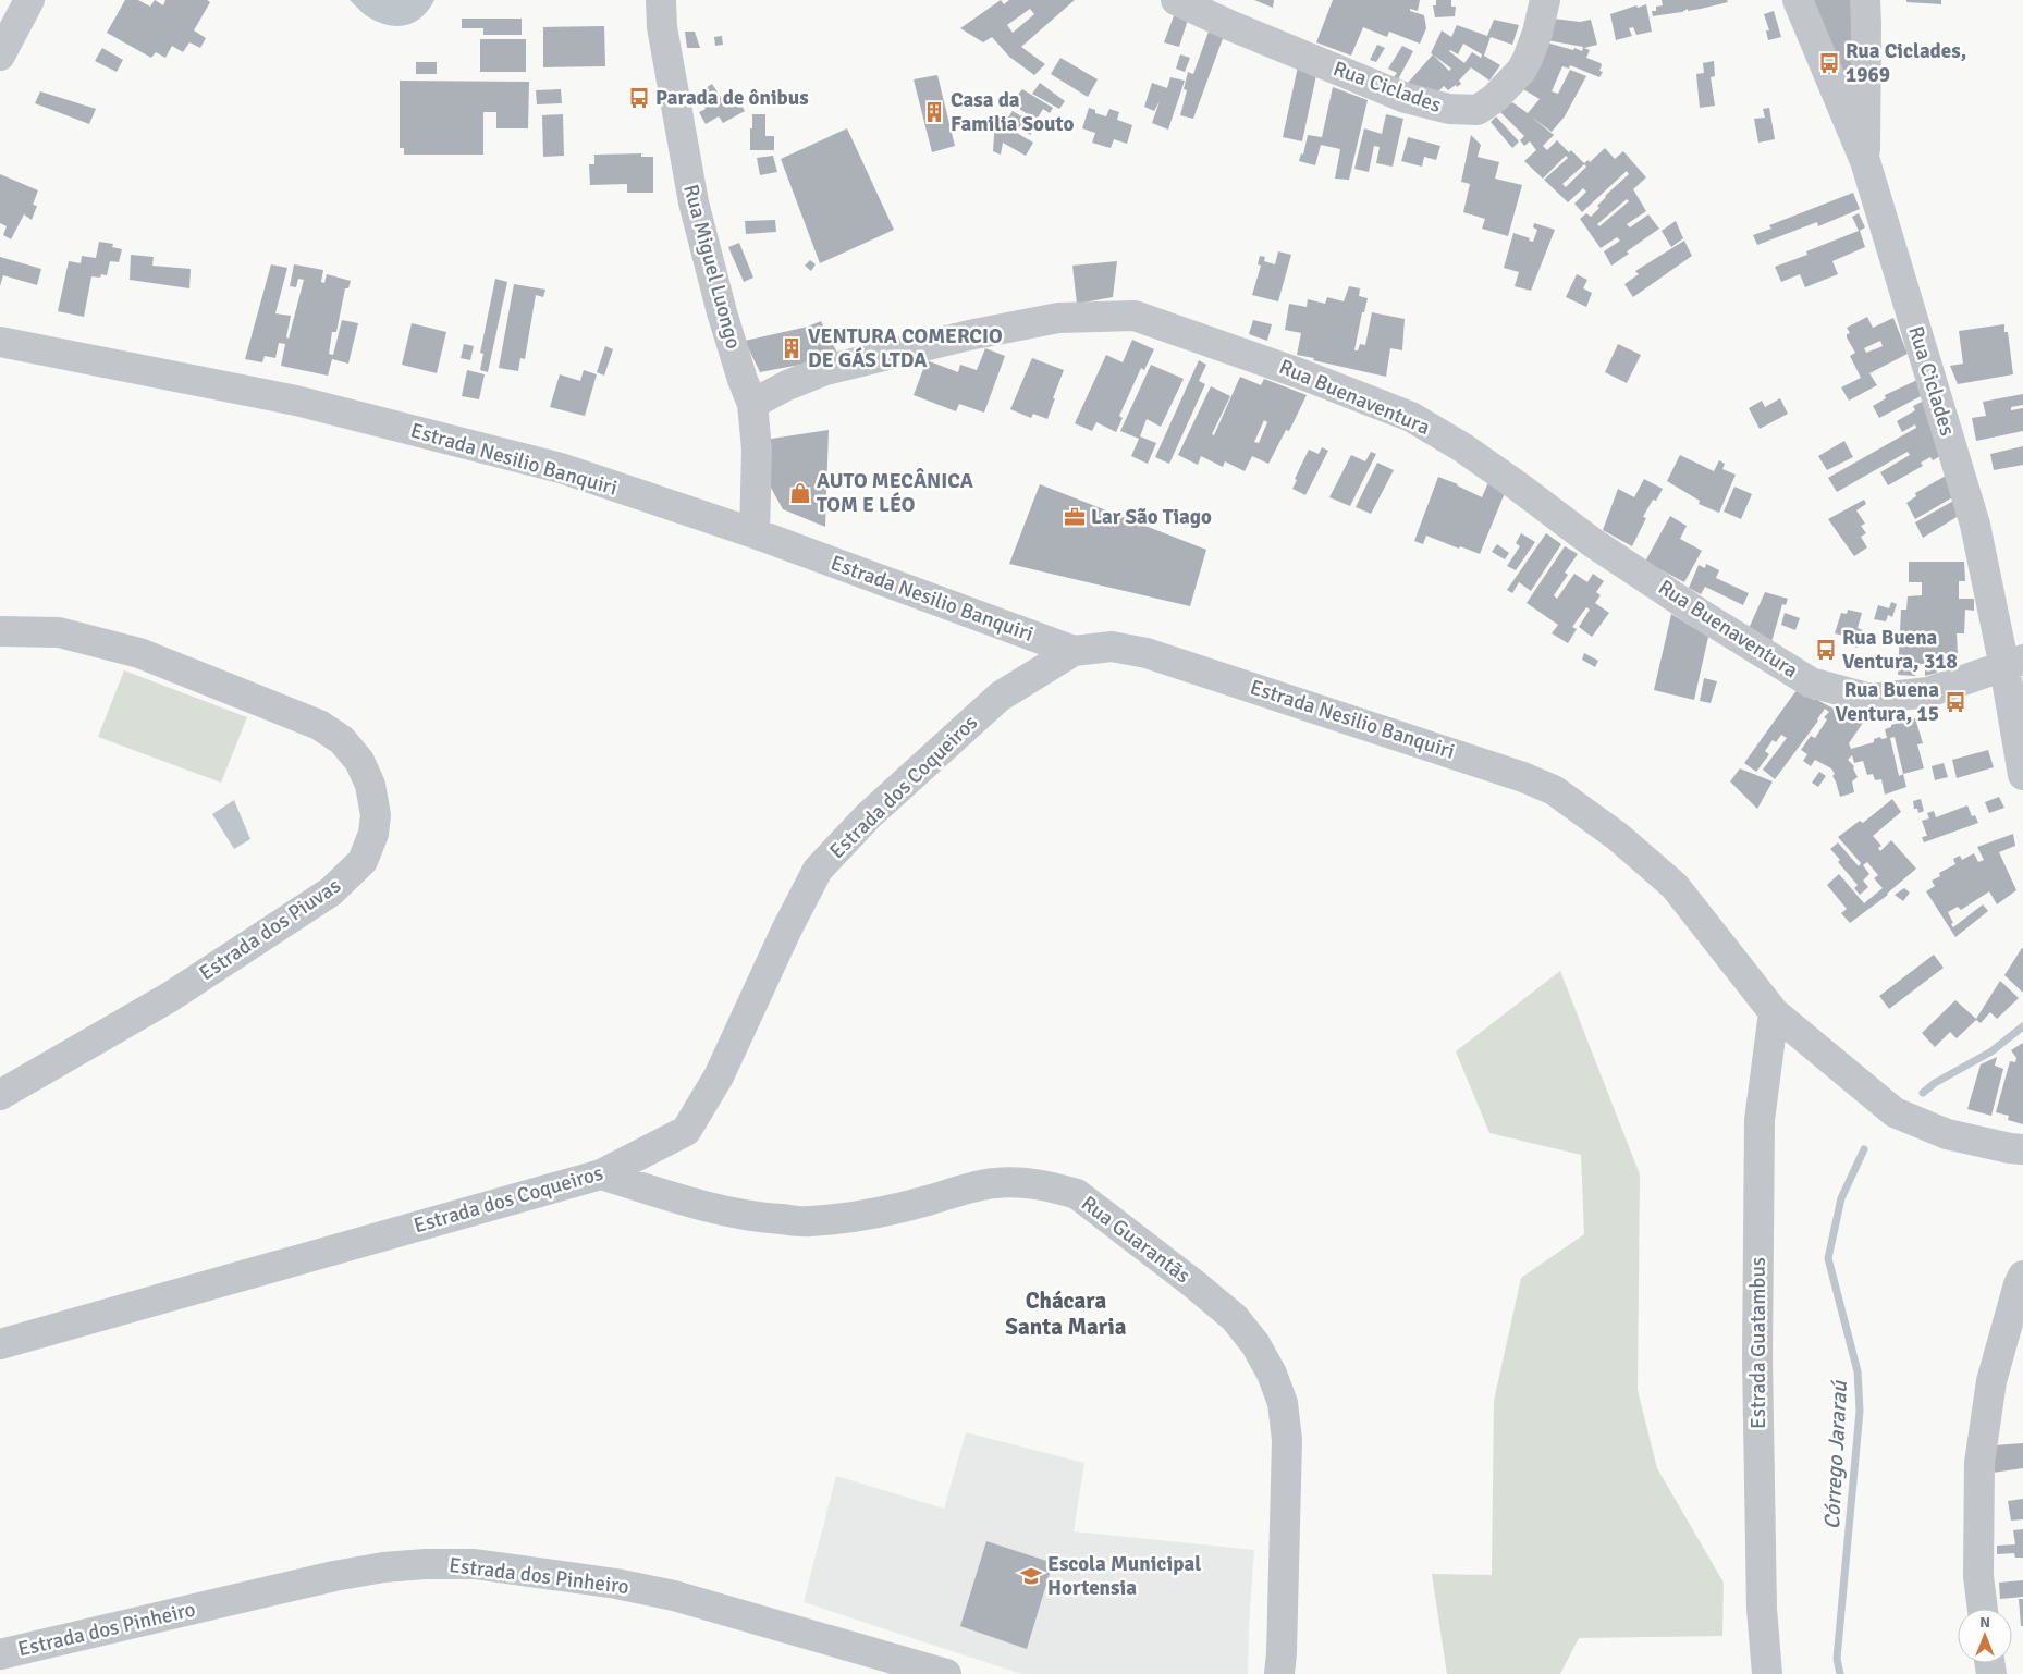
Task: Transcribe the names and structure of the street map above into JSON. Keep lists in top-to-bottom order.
{
  "streets": {
    "street": [
      "Rua Ciclades",
      "Rua Miguel Luongo",
      "Rua Buenaventura",
      "Estrada Nesilio Banquiri",
      "Estrada dos Coqueiros",
      "Estrada dos Piuvas",
      "Rua Guarantãs",
      "Estrada Guatambus",
      "Estrada dos Pinheiro"
    ]
  },
  "crossings": [
    ["Rua Ciclades", "Rua Buenaventura"],
    ["Rua Miguel Luongo", "Rua Buenaventura"],
    ["Rua Miguel Luongo", "Estrada Nesilio Banquiri"],
    ["Estrada Nesilio Banquiri", "Estrada dos Coqueiros"],
    ["Estrada Nesilio Banquiri", "Estrada Guatambus"],
    ["Estrada dos Coqueiros", "Rua Guarantãs"]
  ],
  "districts": ["Chácara Santa Maria"],
  "water": ["Córrego Jararaú"],
  "places": {
    "bus stop": [
      "Rua Ciclades, 1969",
      "Parada de ônibus",
      "Rua Buena Ventura, 318",
      "Rua Buena Ventura, 15"
    ],
    "building": ["Casa da Familia Souto", "VENTURA COMERCIO DE GÁS LTDA"],
    "shop": ["AUTO MECÂNICA TOM E LÉO"],
    "office": ["Lar São Tiago"],
    "school or university": ["Escola Municipal Hortensia"]
  },
  "north": "top"
}
